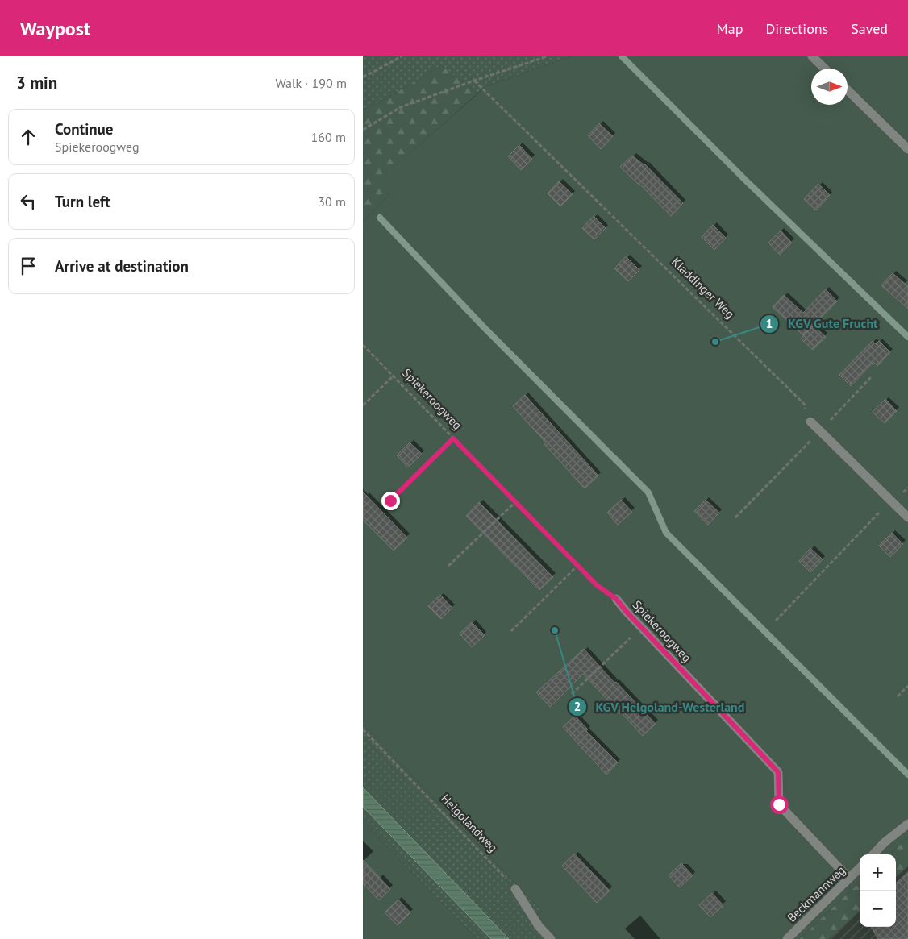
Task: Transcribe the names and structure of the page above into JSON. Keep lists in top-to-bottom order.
{
  "streets": {
    "lane": ["Spiekeroogweg", "Beckmannweg"],
    "path": ["Kladdinger Weg", "Helgolandweg"]
  },
  "crossings": [
    ["Spiekeroogweg", "Beckmannweg"]
  ],
  "places": ["KGV Gute Frucht", "KGV Helgoland-Westerland"],
  "north": "right",
  "page": {
    "header": "Waypost",
    "nav": ["Map", "Directions", "Saved"],
    "heading": ["3 min", "Walk · 190 m"],
    "list": [
      ["Continue", "Spiekeroogweg", "160 m"],
      ["Turn left", "30 m"],
      "Arrive at destination"
    ],
    "map_buttons": ["+", "−"]
  }
}
